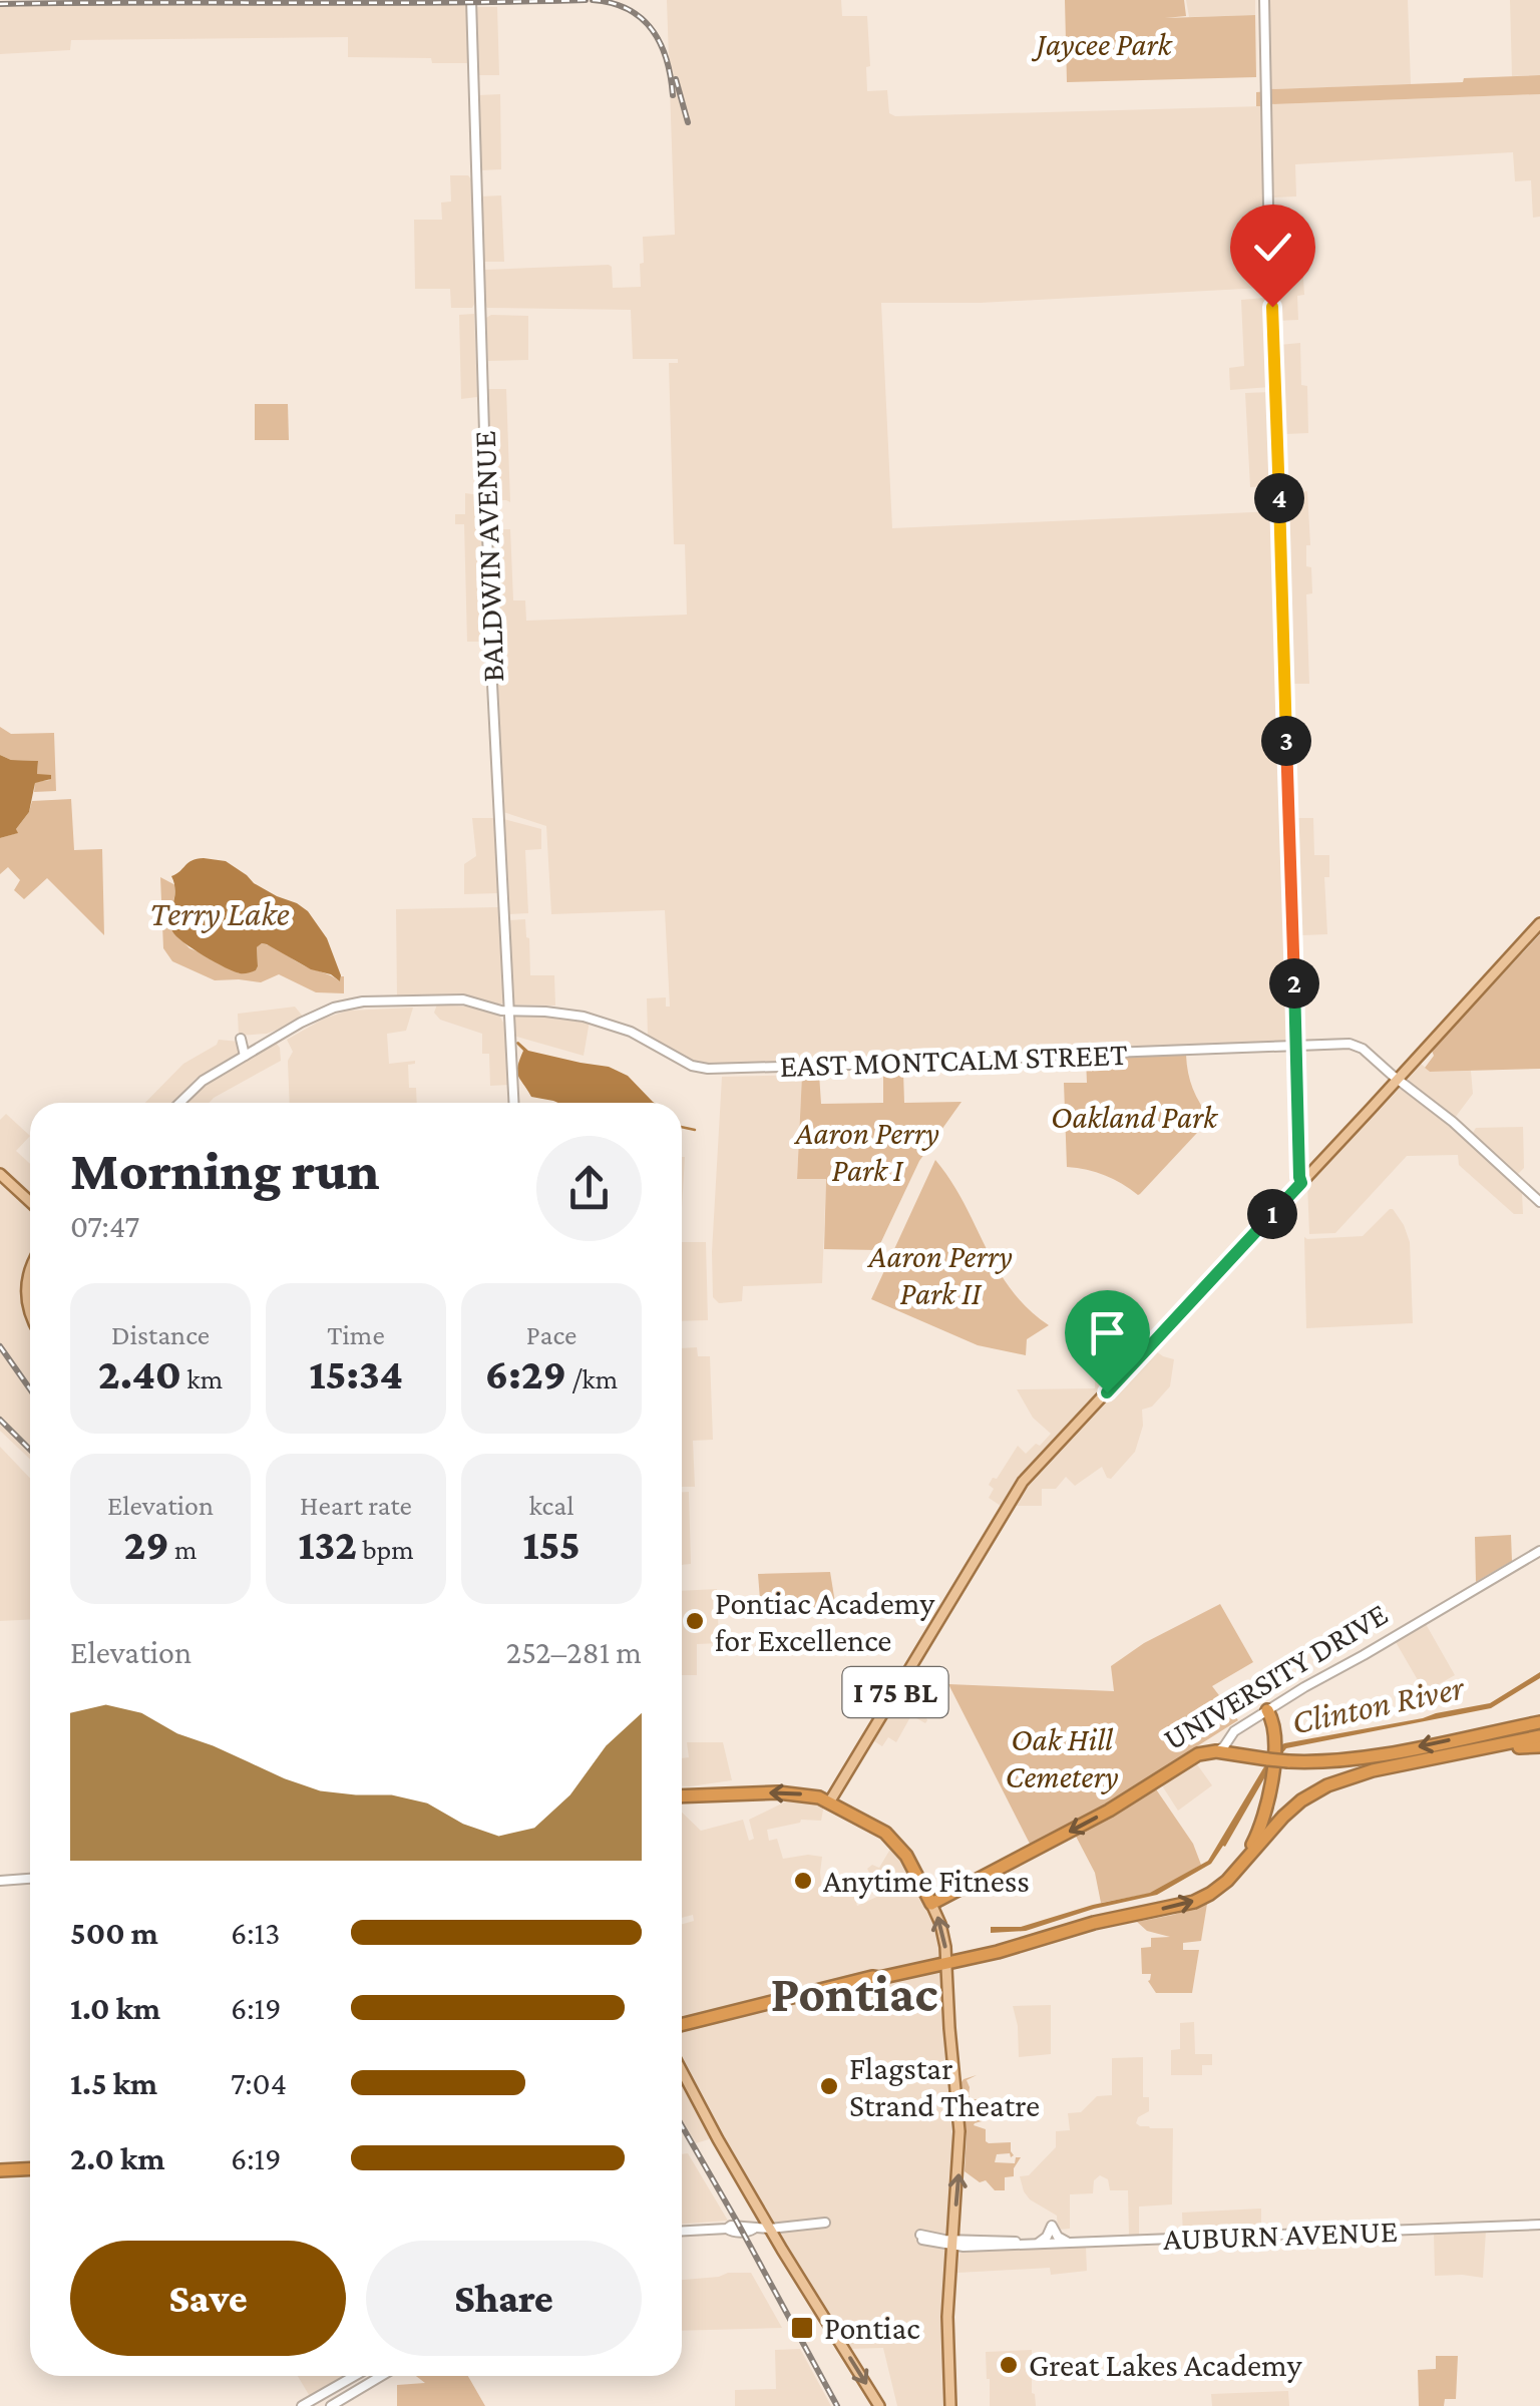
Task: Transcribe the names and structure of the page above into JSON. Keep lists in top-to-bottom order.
{
  "streets": {
    "highway": ["UNIVERSITY DRIVE"],
    "main road": [
      "BALDWIN AVENUE",
      "EAST MONTCALM STREET",
      "I 75 BL",
      "AUBURN AVENUE"
    ]
  },
  "crossings": [
    ["BALDWIN AVENUE", "EAST MONTCALM STREET"],
    ["EAST MONTCALM STREET", "I 75 BL"]
  ],
  "one_way": ["UNIVERSITY DRIVE"],
  "districts": ["Pontiac"],
  "water": ["Terry Lake", "Clinton River"],
  "parks": [
    "Jaycee Park",
    "Oakland Park",
    "Aaron Perry Park I",
    "Aaron Perry Park II",
    "Oak Hill Cemetery"
  ],
  "places": {
    "other": [
      "Pontiac Academy for Excellence",
      "Anytime Fitness",
      "Flagstar Strand Theatre",
      "Great Lakes Academy"
    ],
    "transit": ["Pontiac"]
  },
  "page": {
    "pins": [
      "4",
      "3",
      "2",
      "1"
    ],
    "heading": ["Morning run", "07:47"],
    "stats": [
      ["Distance", "2.40 km"],
      ["Time", "15:34"],
      ["Pace", "6:29 /km"],
      ["Elevation", "29 m"],
      ["Heart rate", "132 bpm"],
      ["kcal", "155"]
    ],
    "chart": ["Elevation", "252–281 m"],
    "list": [
      {
        "name": "500 m",
        "note": "6:13"
      },
      {
        "name": "1.0 km",
        "note": "6:19"
      },
      {
        "name": "1.5 km",
        "note": "7:04"
      },
      {
        "name": "2.0 km",
        "note": "6:19"
      }
    ],
    "buttons": ["Save", "Share"]
  }
}
